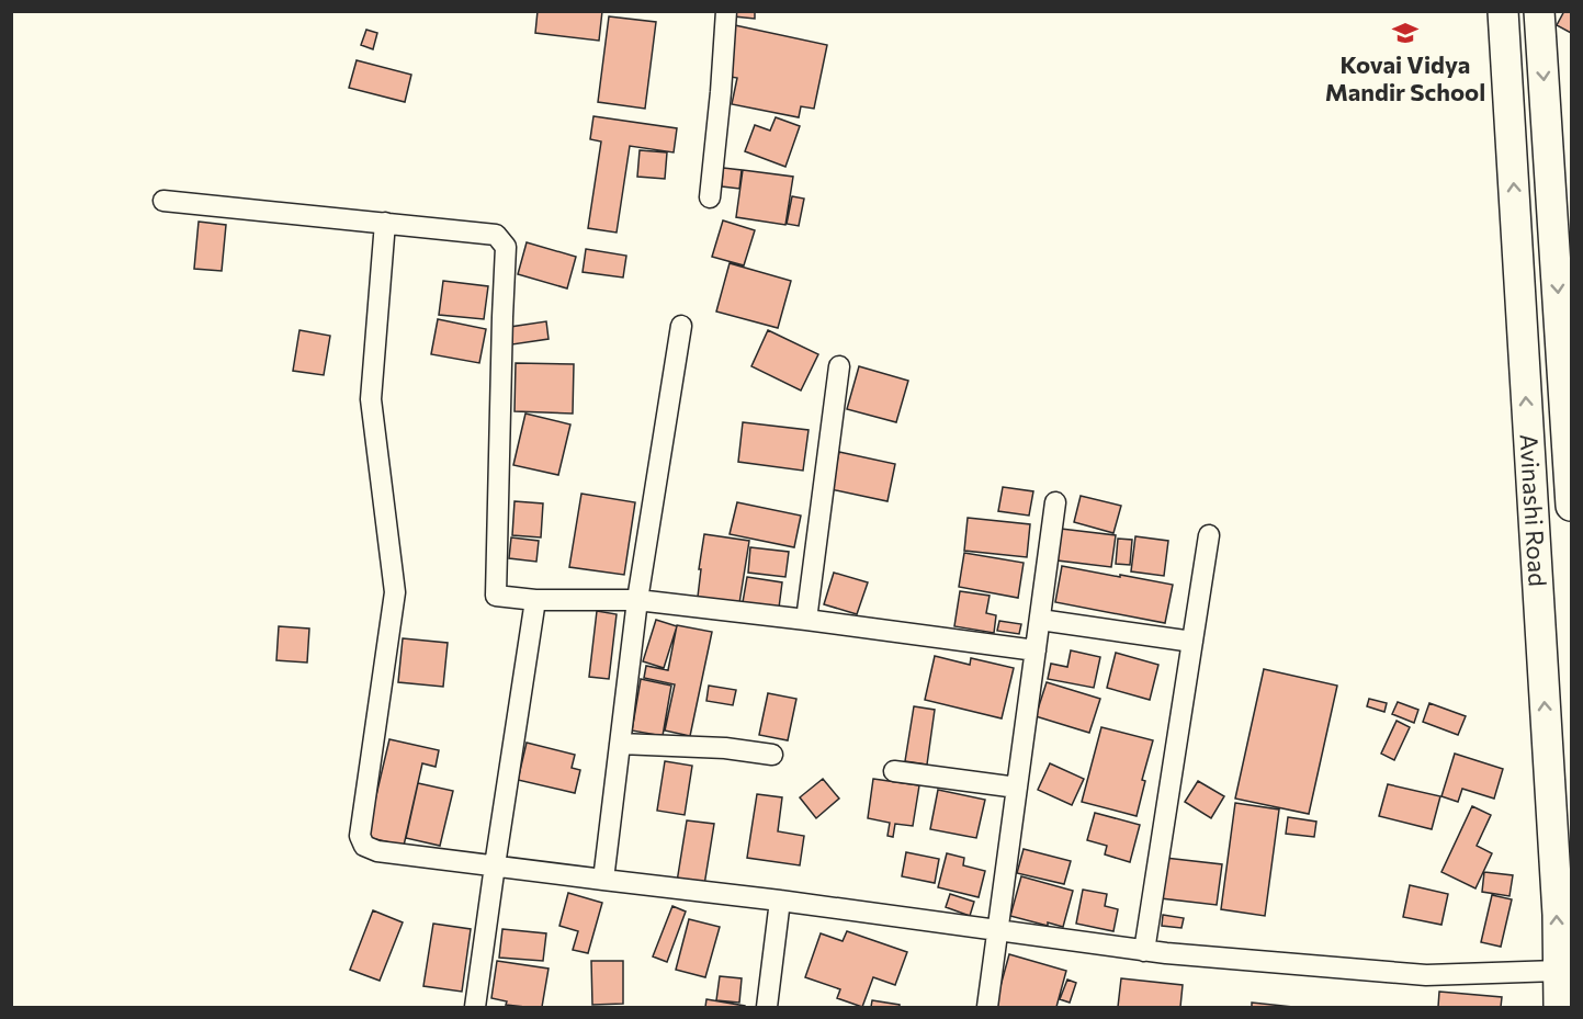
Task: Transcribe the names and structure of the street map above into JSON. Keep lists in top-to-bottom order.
{
  "streets": {
    "main road": ["Avinashi Road"]
  },
  "places": {
    "school or university": ["Kovai Vidya Mandir School"]
  }
}
